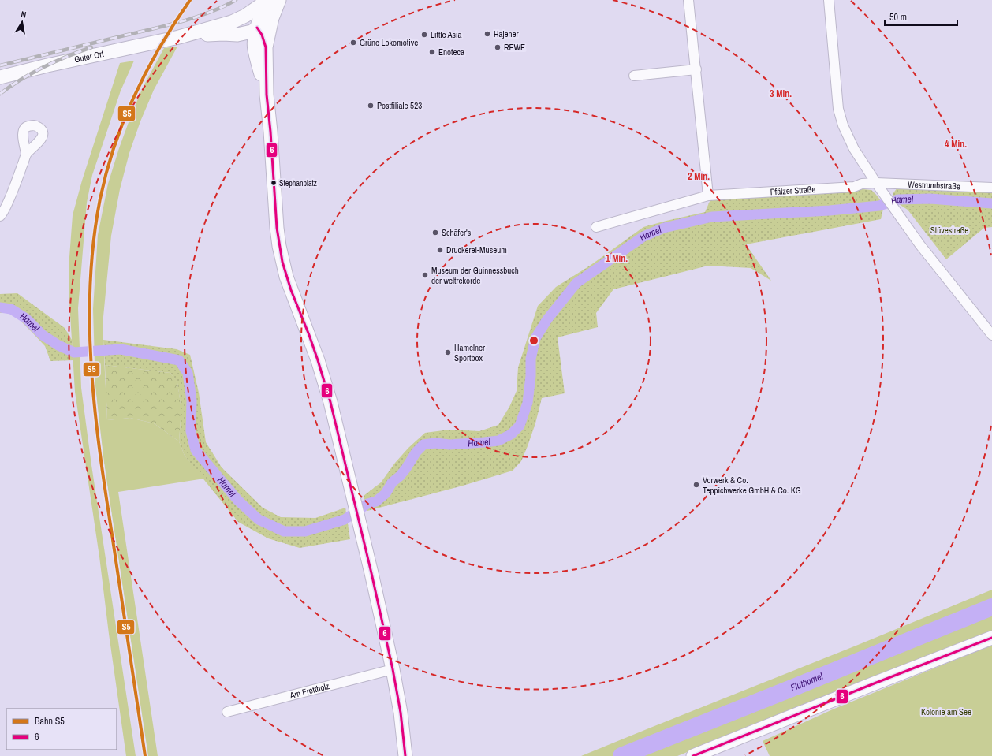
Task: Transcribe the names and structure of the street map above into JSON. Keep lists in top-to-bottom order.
{
  "streets": {
    "main road": ["Guter Ort"],
    "street": ["Westrumbstraße", "Pfälzer Straße", "Am Frettholz"]
  },
  "crossings": [
    ["Westrumbstraße", "Pfälzer Straße"]
  ],
  "water": ["Hamel", "Fluthamel"],
  "parks": ["Stüvestraße", "Kolonie am See"],
  "places": [
    "Hajener",
    "Little Asia",
    "Grüne Lokomotive",
    "REWE",
    "Enoteca",
    "Postfiliale 523",
    "Stephanplatz",
    "Schäfer's",
    "Druckerei-Museum",
    "Museum der Guinnessbuch der weltrekorde",
    "Hamelner Sportbox",
    "Vorwerk & Co. Teppichwerke GmbH & Co. KG"
  ],
  "lines": ["rail line S5", "transit line 6"],
  "legend": ["Bahn S5", "6"],
  "scale_bar": "50 m",
  "north": "top",
  "rings": [
    "3 Min.",
    "4 Min.",
    "2 Min.",
    "1 Min."
  ]
}
